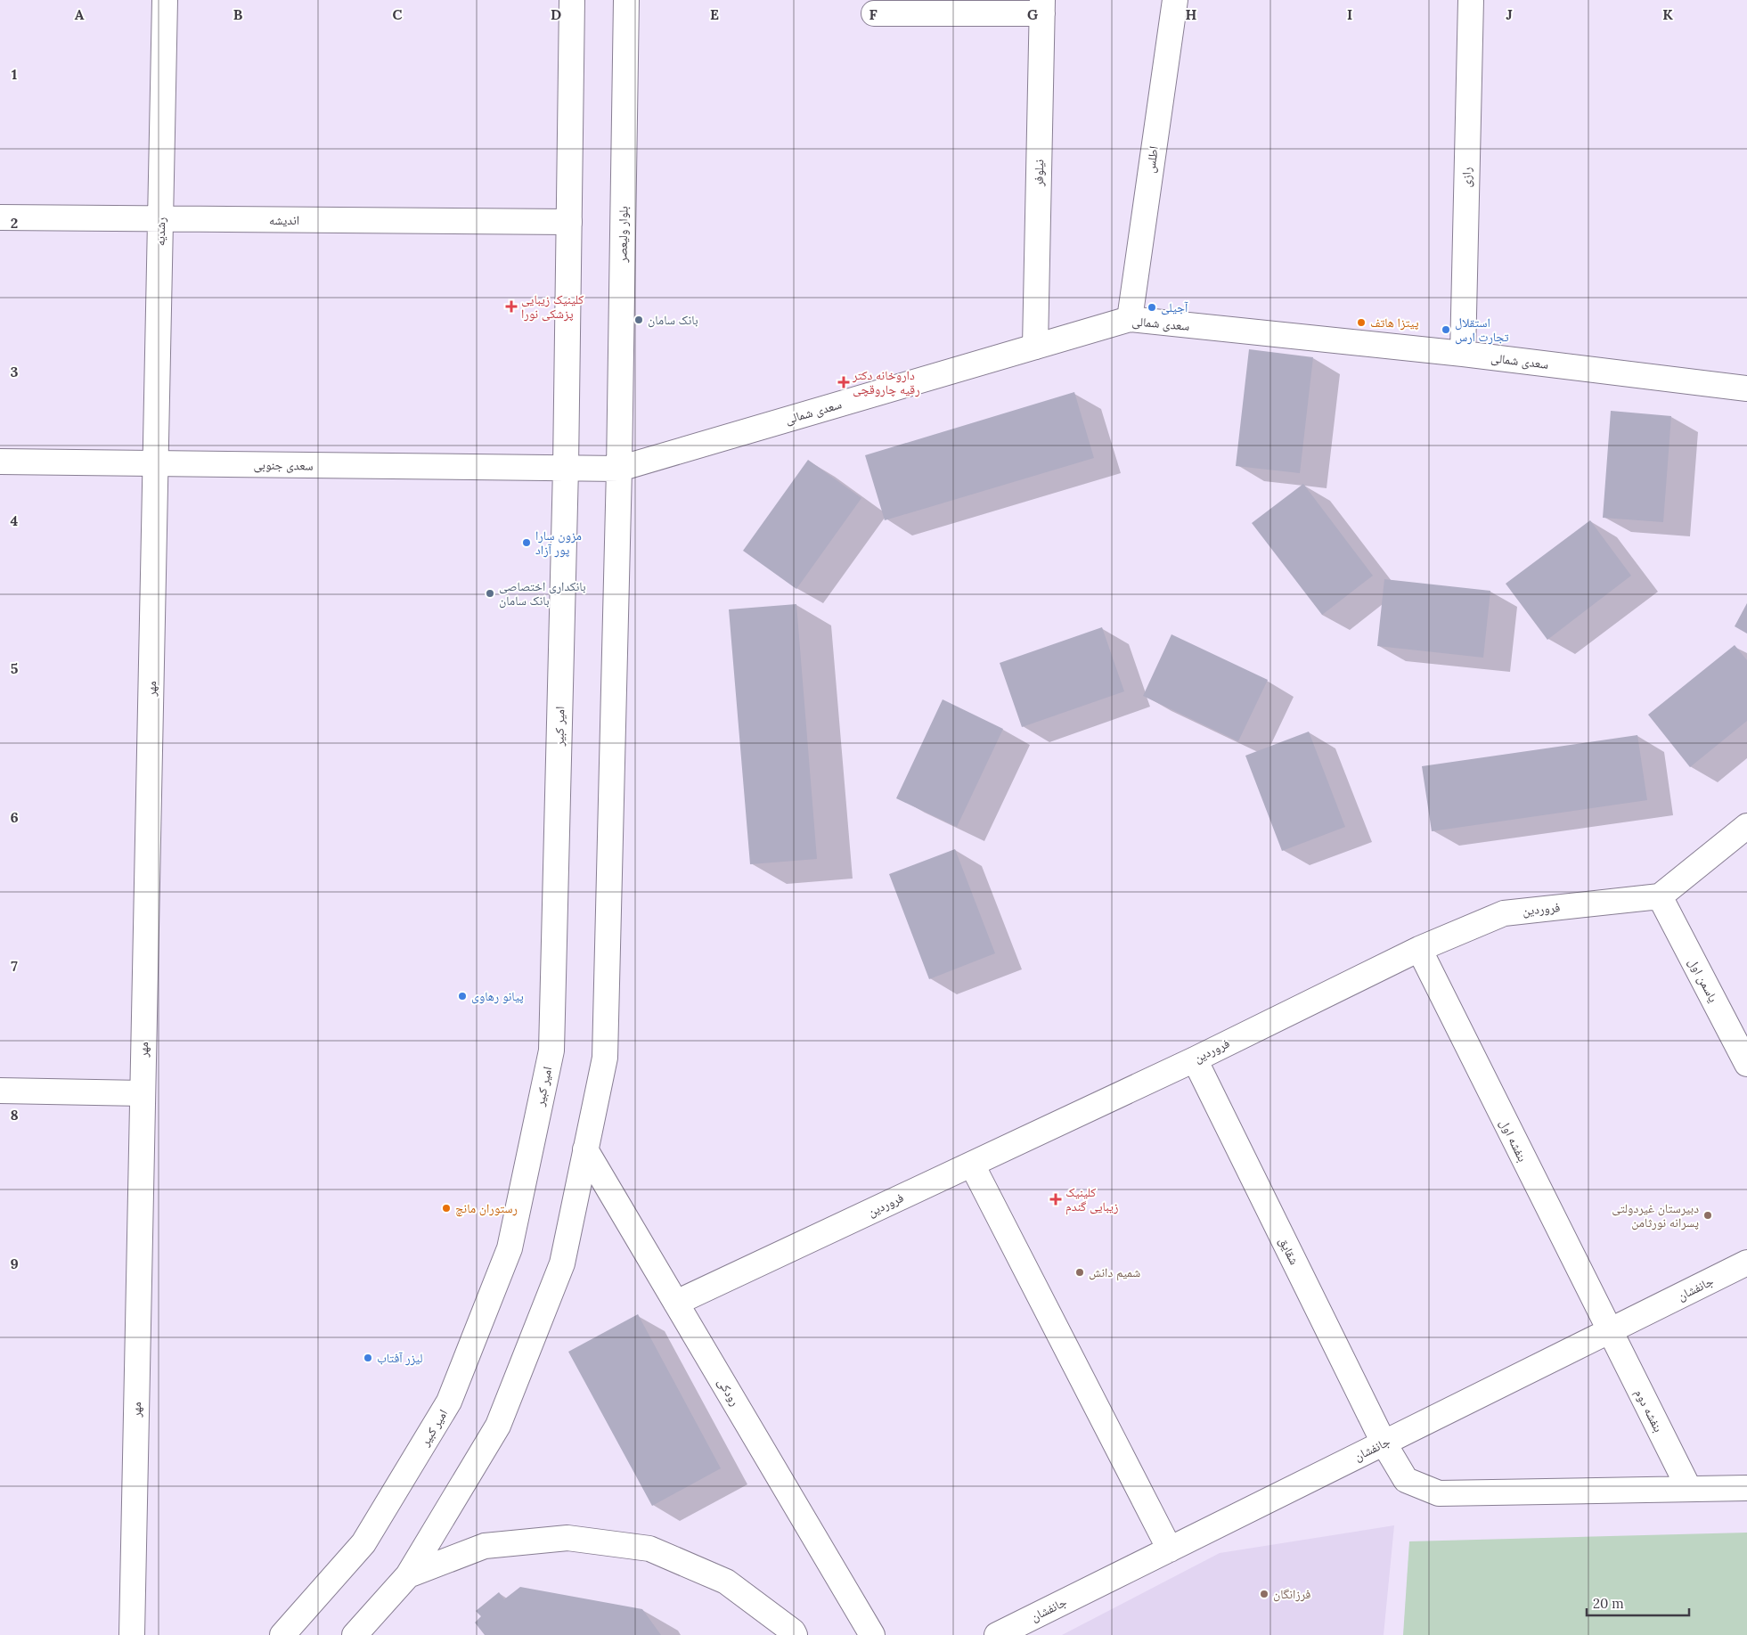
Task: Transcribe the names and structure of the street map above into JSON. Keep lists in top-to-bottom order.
{
  "streets": {
    "street": [
      "اطلس",
      "نیلوفر",
      "رازی",
      "اندیشه",
      "رشدیه",
      "بلوار ولیعصر",
      "سعدى شمالى",
      "سعدى جنوبی",
      "مهر",
      "امیر کبیر",
      "فروردین",
      "یاسمن اول",
      "بنفشه اول",
      "شقایق",
      "جانفشان",
      "رودکى",
      "بنفشه دوم"
    ]
  },
  "crossings": [
    ["اطلس", "سعدى شمالى"],
    ["نیلوفر", "سعدى شمالى"],
    ["رازی", "سعدى شمالى"],
    ["اندیشه", "رشدیه"],
    ["رشدیه", "سعدى جنوبی"],
    ["رشدیه", "مهر"],
    ["بلوار ولیعصر", "سعدى شمالى"],
    ["سعدى شمالى", "سعدى جنوبی"],
    ["سعدى شمالى", "امیر کبیر"],
    ["سعدى جنوبی", "مهر"],
    ["سعدى جنوبی", "امیر کبیر"],
    ["فروردین", "یاسمن اول"],
    ["فروردین", "بنفشه اول"],
    ["فروردین", "شقایق"],
    ["فروردین", "رودکى"],
    ["بنفشه اول", "جانفشان"],
    ["بنفشه اول", "بنفشه دوم"],
    ["شقایق", "جانفشان"],
    ["شقایق", "بنفشه دوم"],
    ["جانفشان", "بنفشه دوم"]
  ],
  "places": {
    "health": ["کلینیک زیبایی پزشکی نورا", "داروخانه دکتر رقیه چاروقچی", "کلینیک زیبایی گندم"],
    "other": [
      "آجیلی",
      "بانک سامان",
      "پیتزا هاتف",
      "استقلال تجارت ارس",
      "مزون سارا پور آزاد",
      "بانکداری اختصاصی بانک سامان",
      "پیانو رهاوی",
      "رستوران مانچ",
      "دبیرستان غیردولتی پسرانه نورثامن",
      "شمیم دانش",
      "لیزر آفتاب",
      "فرزانگان"
    ]
  },
  "scale_bar": "20 m",
  "grid": {
    "columns": [
      "A",
      "B",
      "C",
      "D",
      "E",
      "F",
      "G",
      "H",
      "I",
      "J",
      "K"
    ],
    "rows": [
      "1",
      "2",
      "3",
      "4",
      "5",
      "6",
      "7",
      "8",
      "9"
    ]
  }
}
